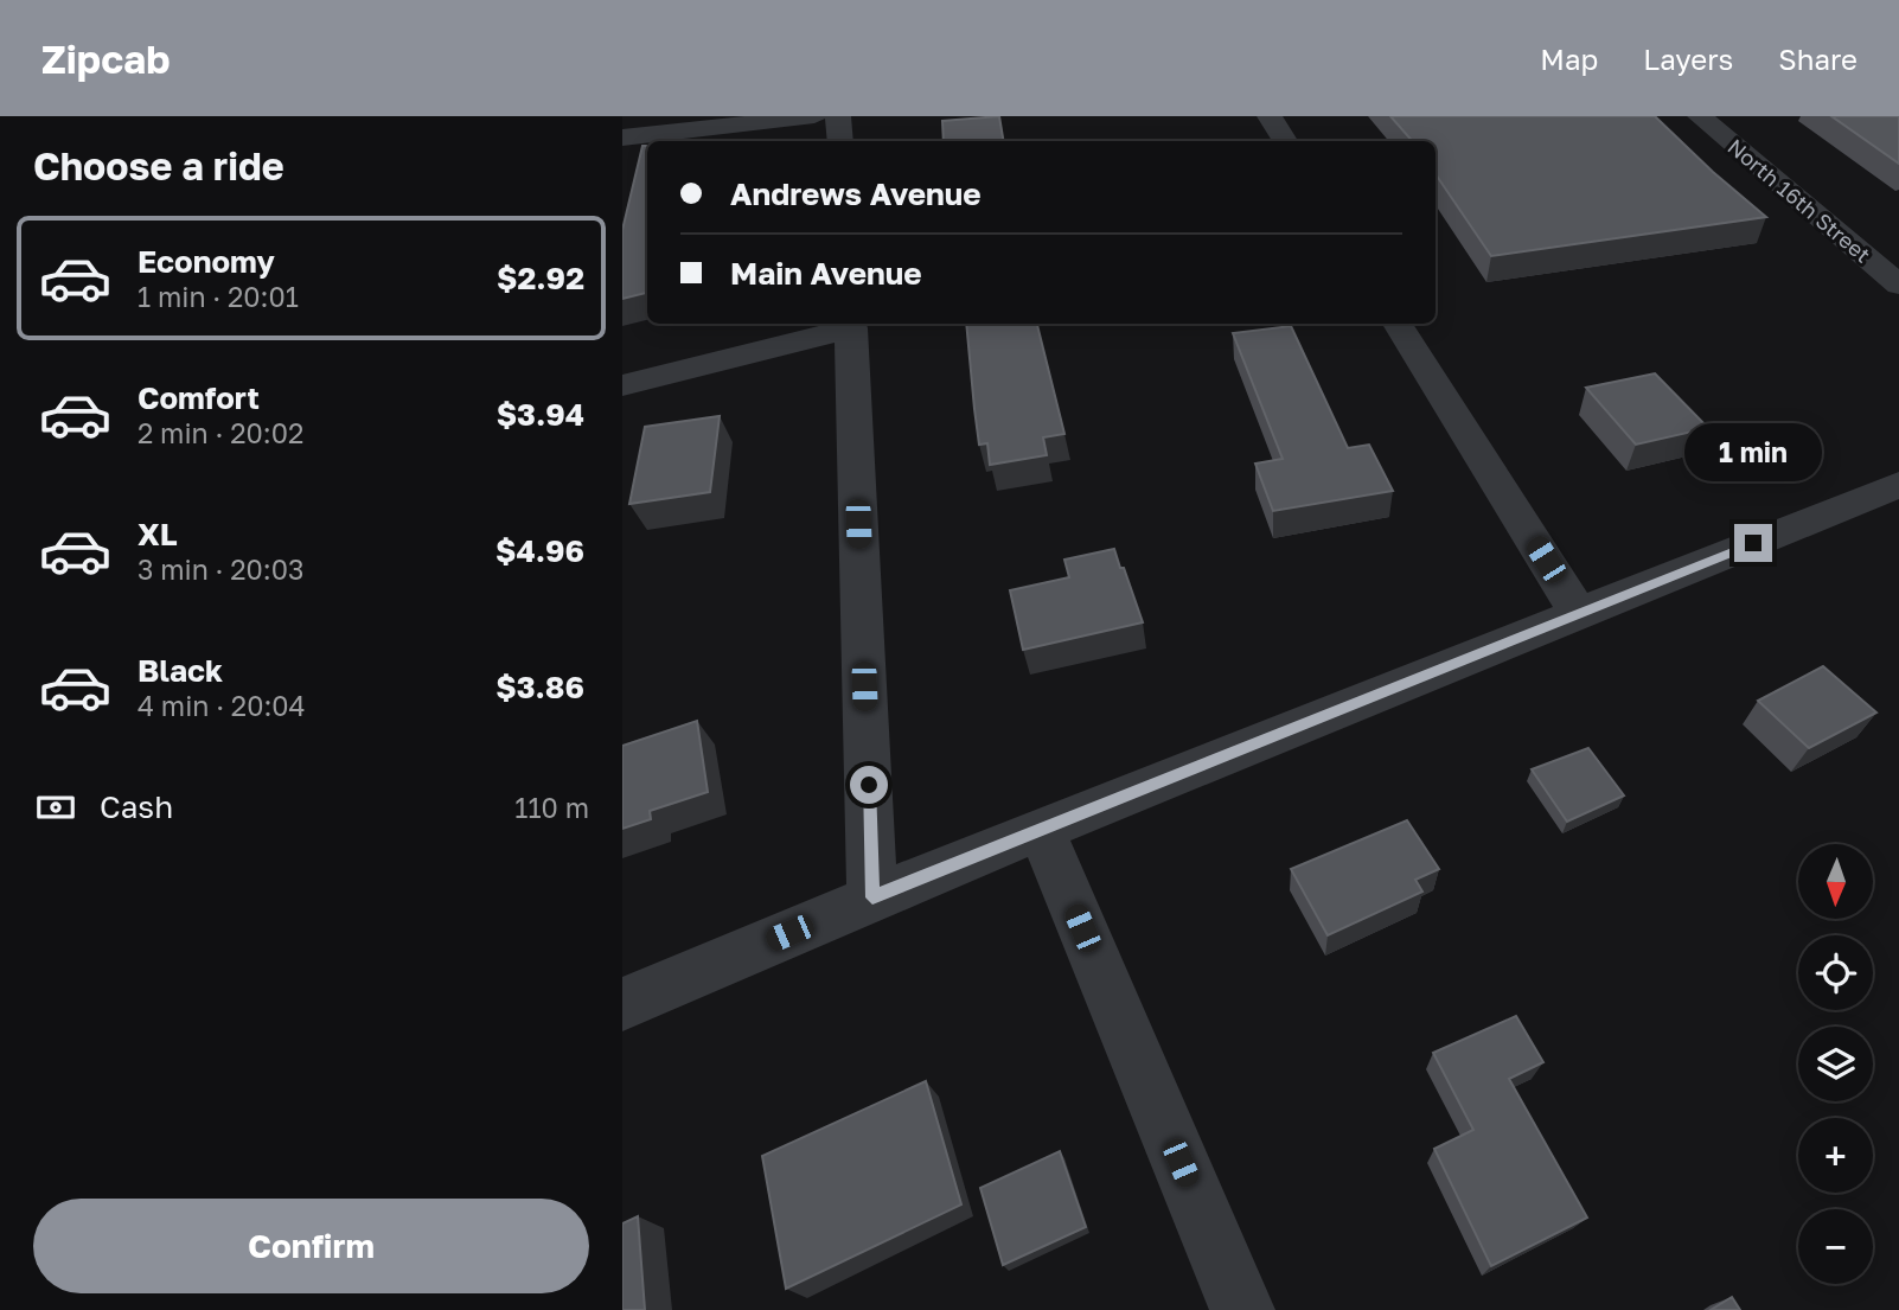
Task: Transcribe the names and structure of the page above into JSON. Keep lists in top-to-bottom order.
{
  "streets": {
    "street": ["North 16th Street"]
  },
  "north": "bottom",
  "page": {
    "header": "Zipcab",
    "nav": ["Map", "Layers", "Share"],
    "heading": "Choose a ride",
    "banner": ["Andrews Avenue", "Main Avenue"],
    "list": [
      {
        "name": "Economy",
        "note": "1 min · 20:01",
        "value": "$2.92"
      },
      {
        "name": "Comfort",
        "note": "2 min · 20:02",
        "value": "$3.94"
      },
      {
        "name": "XL",
        "note": "3 min · 20:03",
        "value": "$4.96"
      },
      {
        "name": "Black",
        "note": "4 min · 20:04",
        "value": "$3.86"
      }
    ],
    "bubble": "1 min",
    "pay": ["Cash", "110 m"],
    "map_buttons": ["+", "−"],
    "buttons": "Confirm"
  }
}
